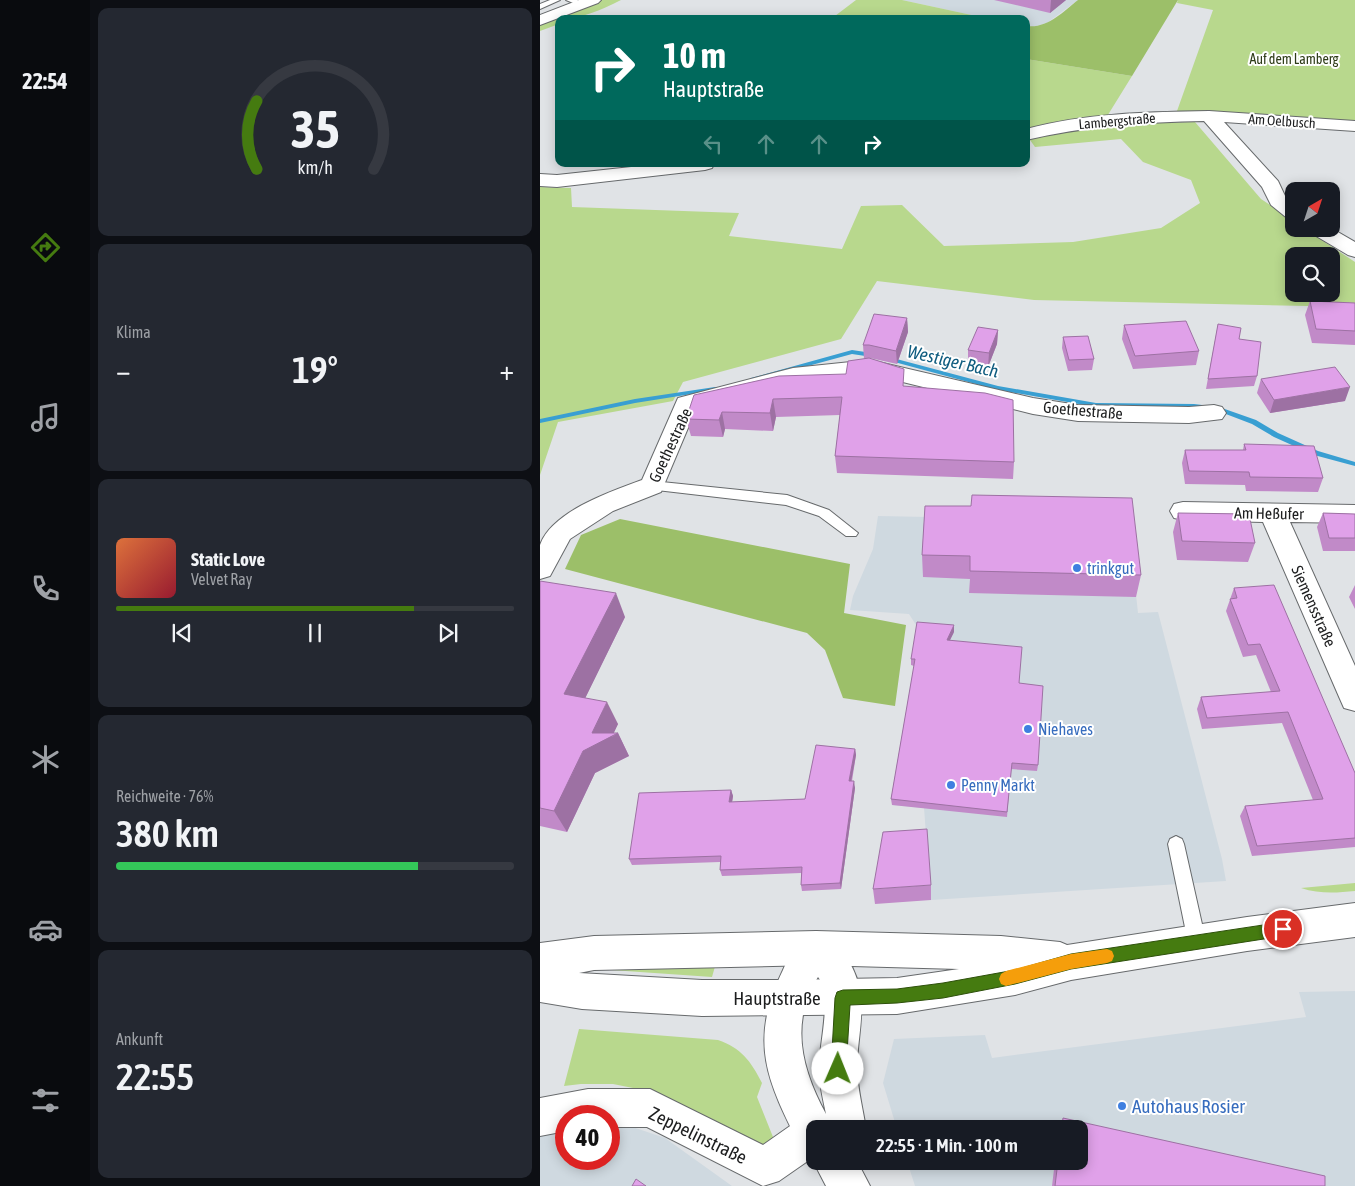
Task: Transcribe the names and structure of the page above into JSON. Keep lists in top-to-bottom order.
{
  "streets": {
    "street": [
      "Lambergstraße",
      "Am Oelbusch",
      "Goethestraße",
      "Am Heßufer",
      "Siemensstraße",
      "Hauptstraße",
      "Zeppelinstraße"
    ]
  },
  "crossings": [
    ["Lambergstraße", "Am Oelbusch"],
    ["Am Heßufer", "Siemensstraße"]
  ],
  "water": ["Westiger Bach"],
  "parks": ["Auf dem Lamberg"],
  "places": [
    "trinkgut",
    "Niehaves",
    "Penny Markt",
    "Autohaus Rosier"
  ],
  "north": "top right",
  "page": {
    "tabs": "22:54",
    "turn": ["10 m", "Hauptstraße"],
    "tile": [
      "Klima",
      ["Reichweite · 76%", "380 km"],
      ["Ankunft", "22:55"]
    ],
    "heat": ["−", "19°", "+"],
    "song": ["Static Love", "Velvet Ray"],
    "limit": "40",
    "trip": "22:55 · 1 Min. · 100 m",
    "gauge": ["35", "km/h"]
  }
}
